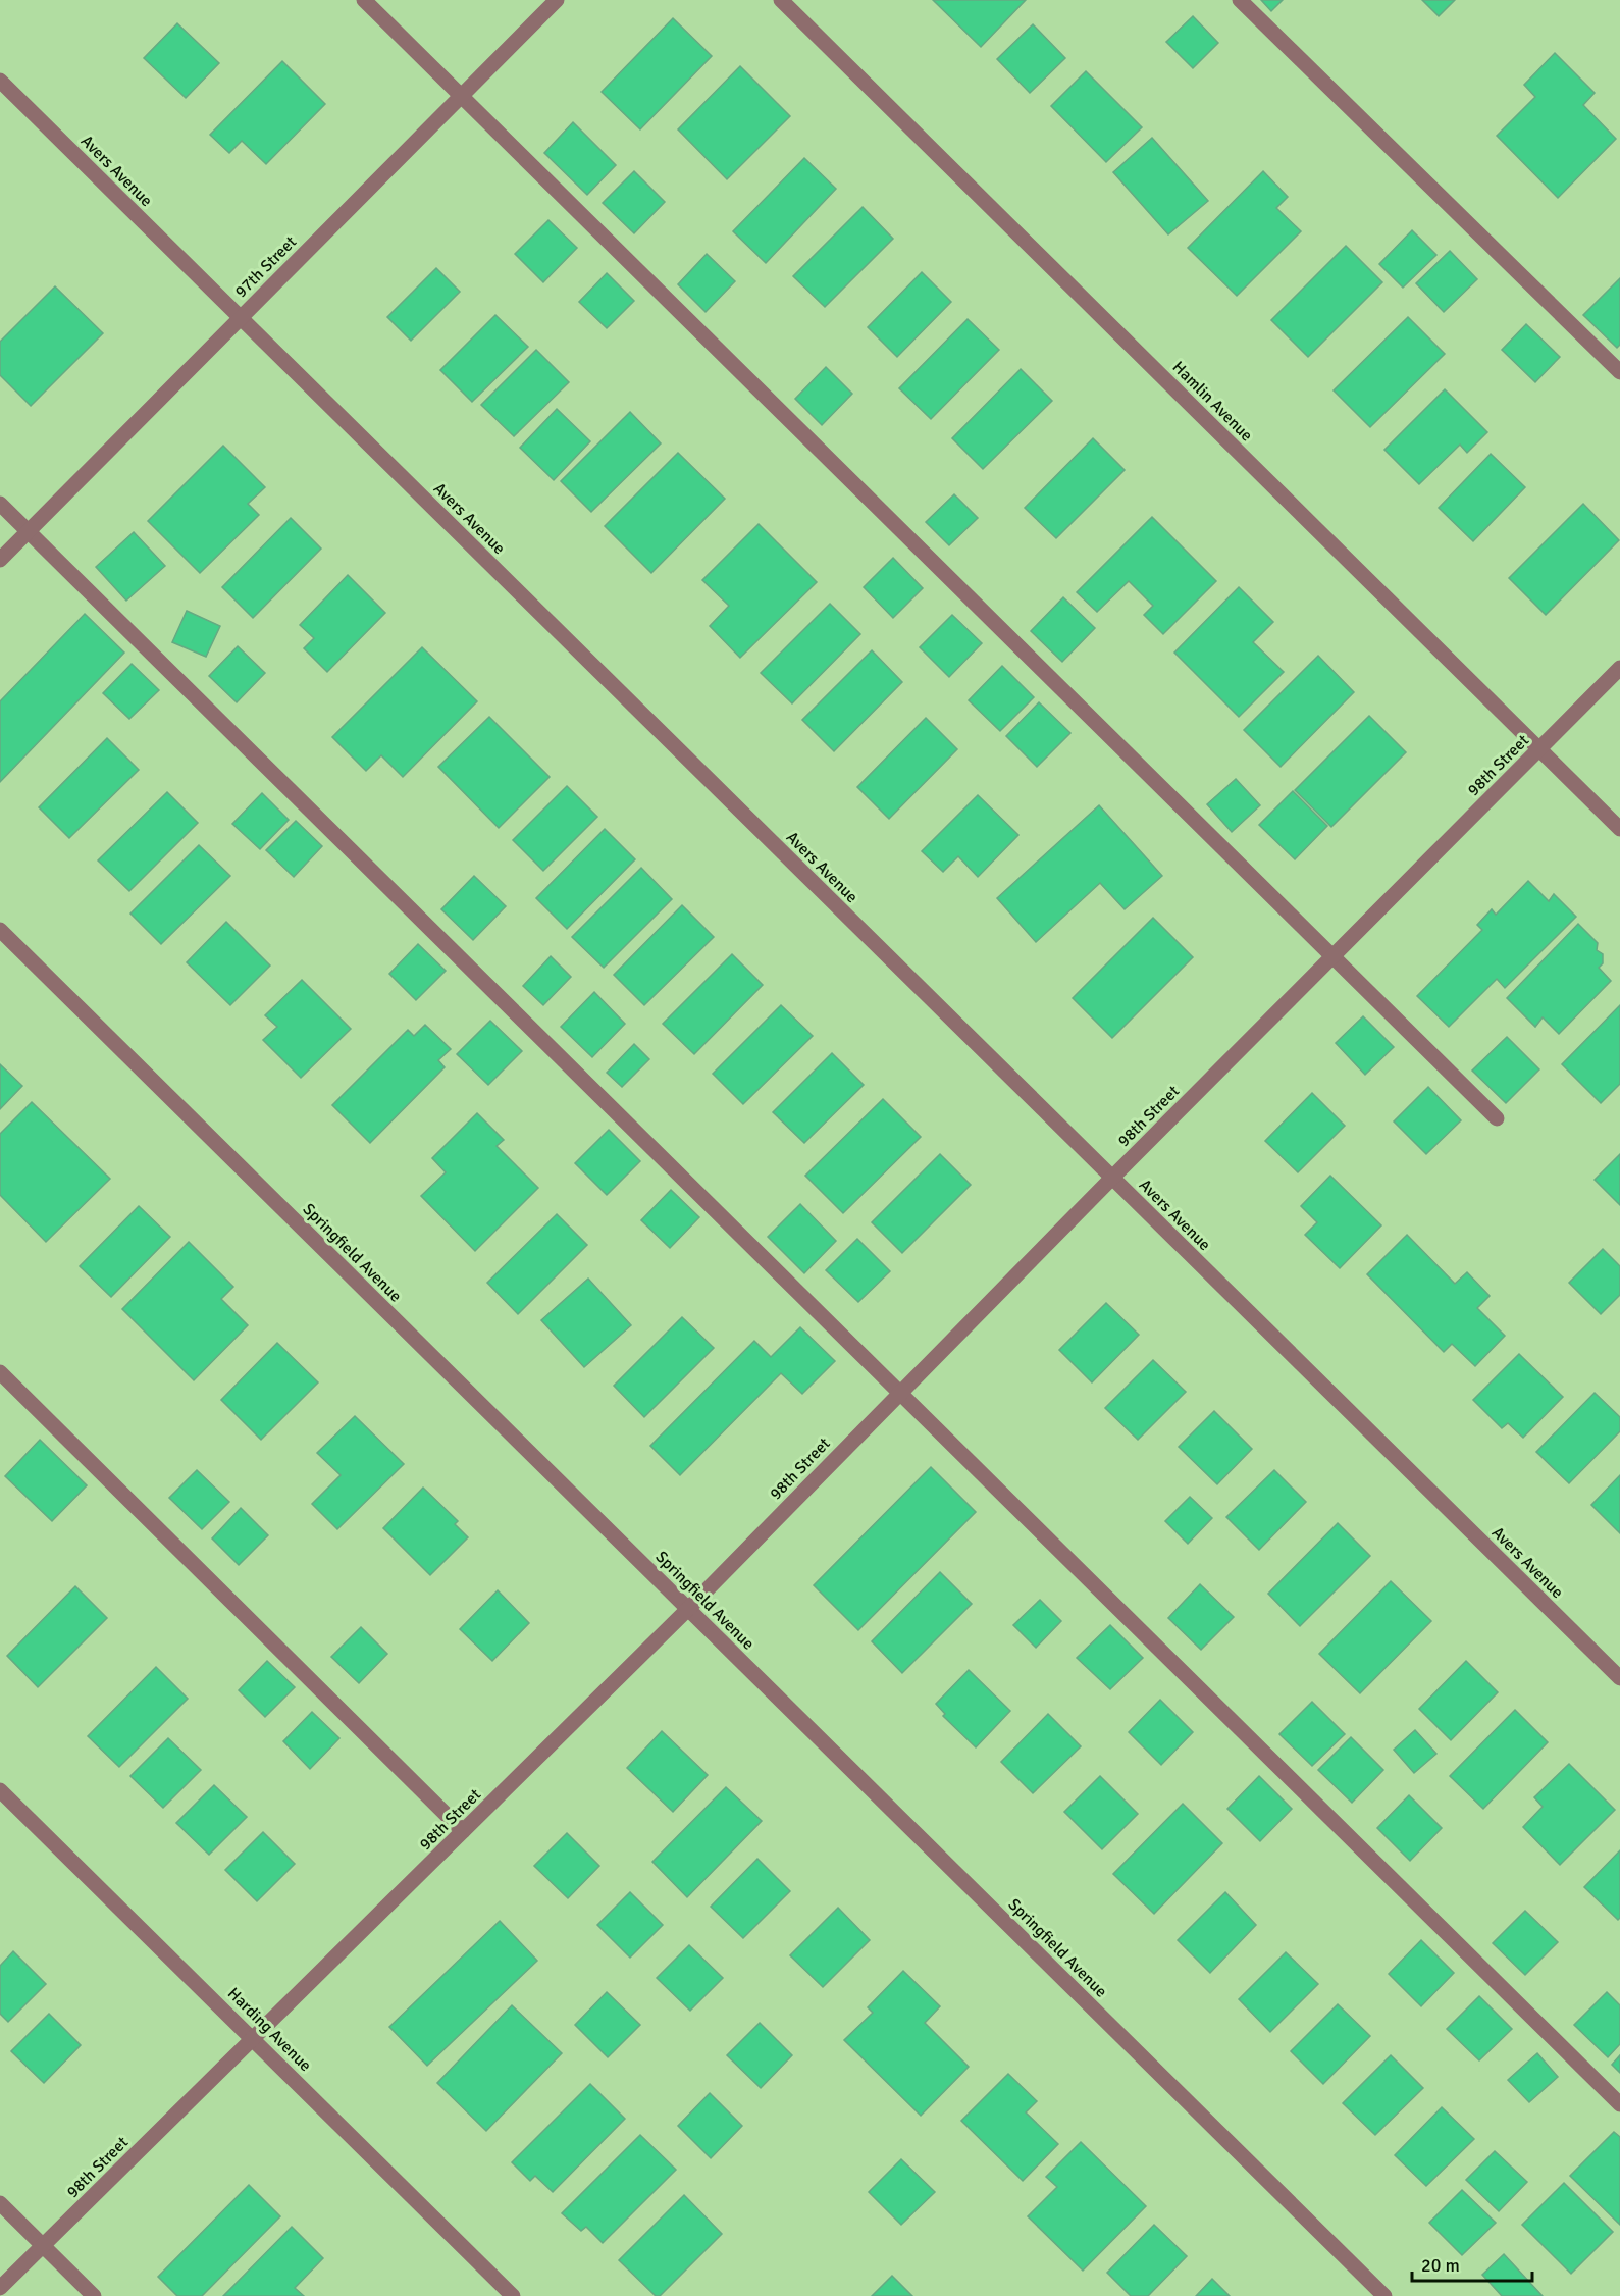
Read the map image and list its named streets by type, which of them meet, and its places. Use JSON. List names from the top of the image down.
{
  "streets": {
    "street": [
      "Avers Avenue",
      "97th Street",
      "Hamlin Avenue",
      "98th Street",
      "Springfield Avenue",
      "Harding Avenue"
    ]
  },
  "crossings": [
    ["Avers Avenue", "97th Street"],
    ["Avers Avenue", "98th Street"],
    ["Hamlin Avenue", "98th Street"],
    ["98th Street", "Springfield Avenue"],
    ["98th Street", "Harding Avenue"]
  ],
  "scale_bar": "20 m"
}
